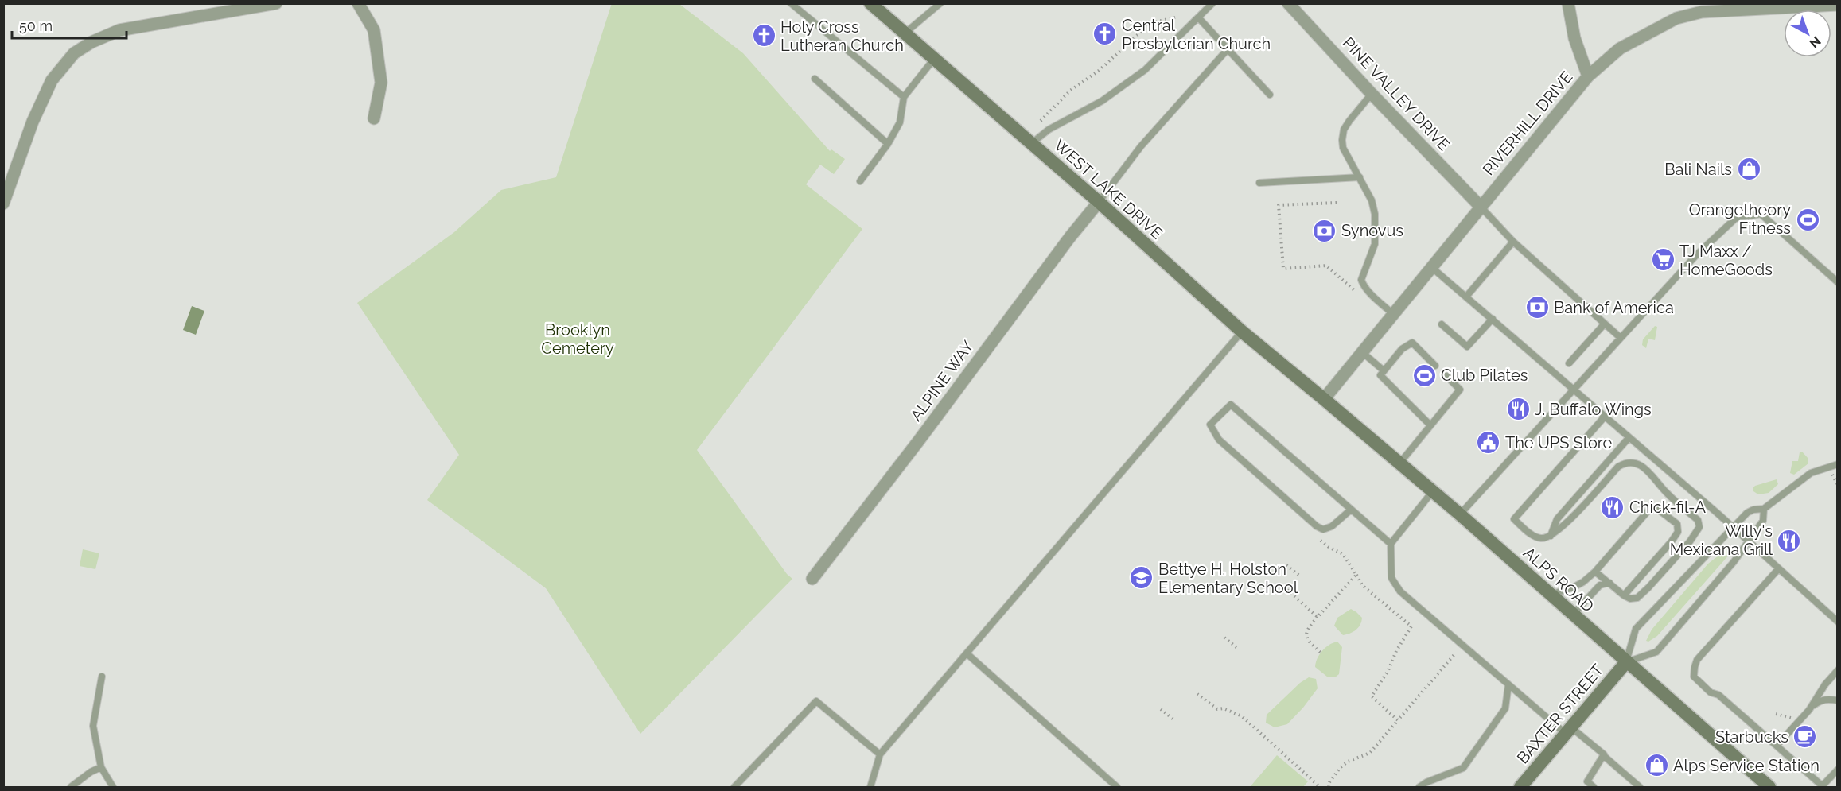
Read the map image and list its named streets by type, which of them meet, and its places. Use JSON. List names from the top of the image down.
{
  "streets": {
    "main road": ["WEST LAKE DRIVE", "ALPS ROAD", "BAXTER STREET"],
    "street": ["PINE VALLEY DRIVE", "RIVERHILL DRIVE", "ALPINE WAY"]
  },
  "crossings": [
    ["PINE VALLEY DRIVE", "RIVERHILL DRIVE"],
    ["RIVERHILL DRIVE", "WEST LAKE DRIVE"],
    ["RIVERHILL DRIVE", "ALPS ROAD"],
    ["WEST LAKE DRIVE", "ALPINE WAY"],
    ["WEST LAKE DRIVE", "ALPS ROAD"],
    ["ALPS ROAD", "BAXTER STREET"]
  ],
  "parks": ["Brooklyn Cemetery"],
  "places": {
    "church": ["Central Presbyterian Church", "Holy Cross Lutheran Church"],
    "shop": ["Bali Nails", "Alps Service Station"],
    "sports": ["Orangetheory Fitness", "Club Pilates"],
    "bank": ["Synovus", "Bank of America"],
    "supermarket": ["TJ Maxx / HomeGoods"],
    "restaurant": ["J. Buffalo Wings", "Chick-fil-A", "Willy's Mexicana Grill"],
    "public building": ["The UPS Store"],
    "school or university": ["Bettye H. Holston Elementary School"],
    "cafe": ["Starbucks"]
  },
  "scale_bar": "50 m",
  "north": "bottom right"
}
